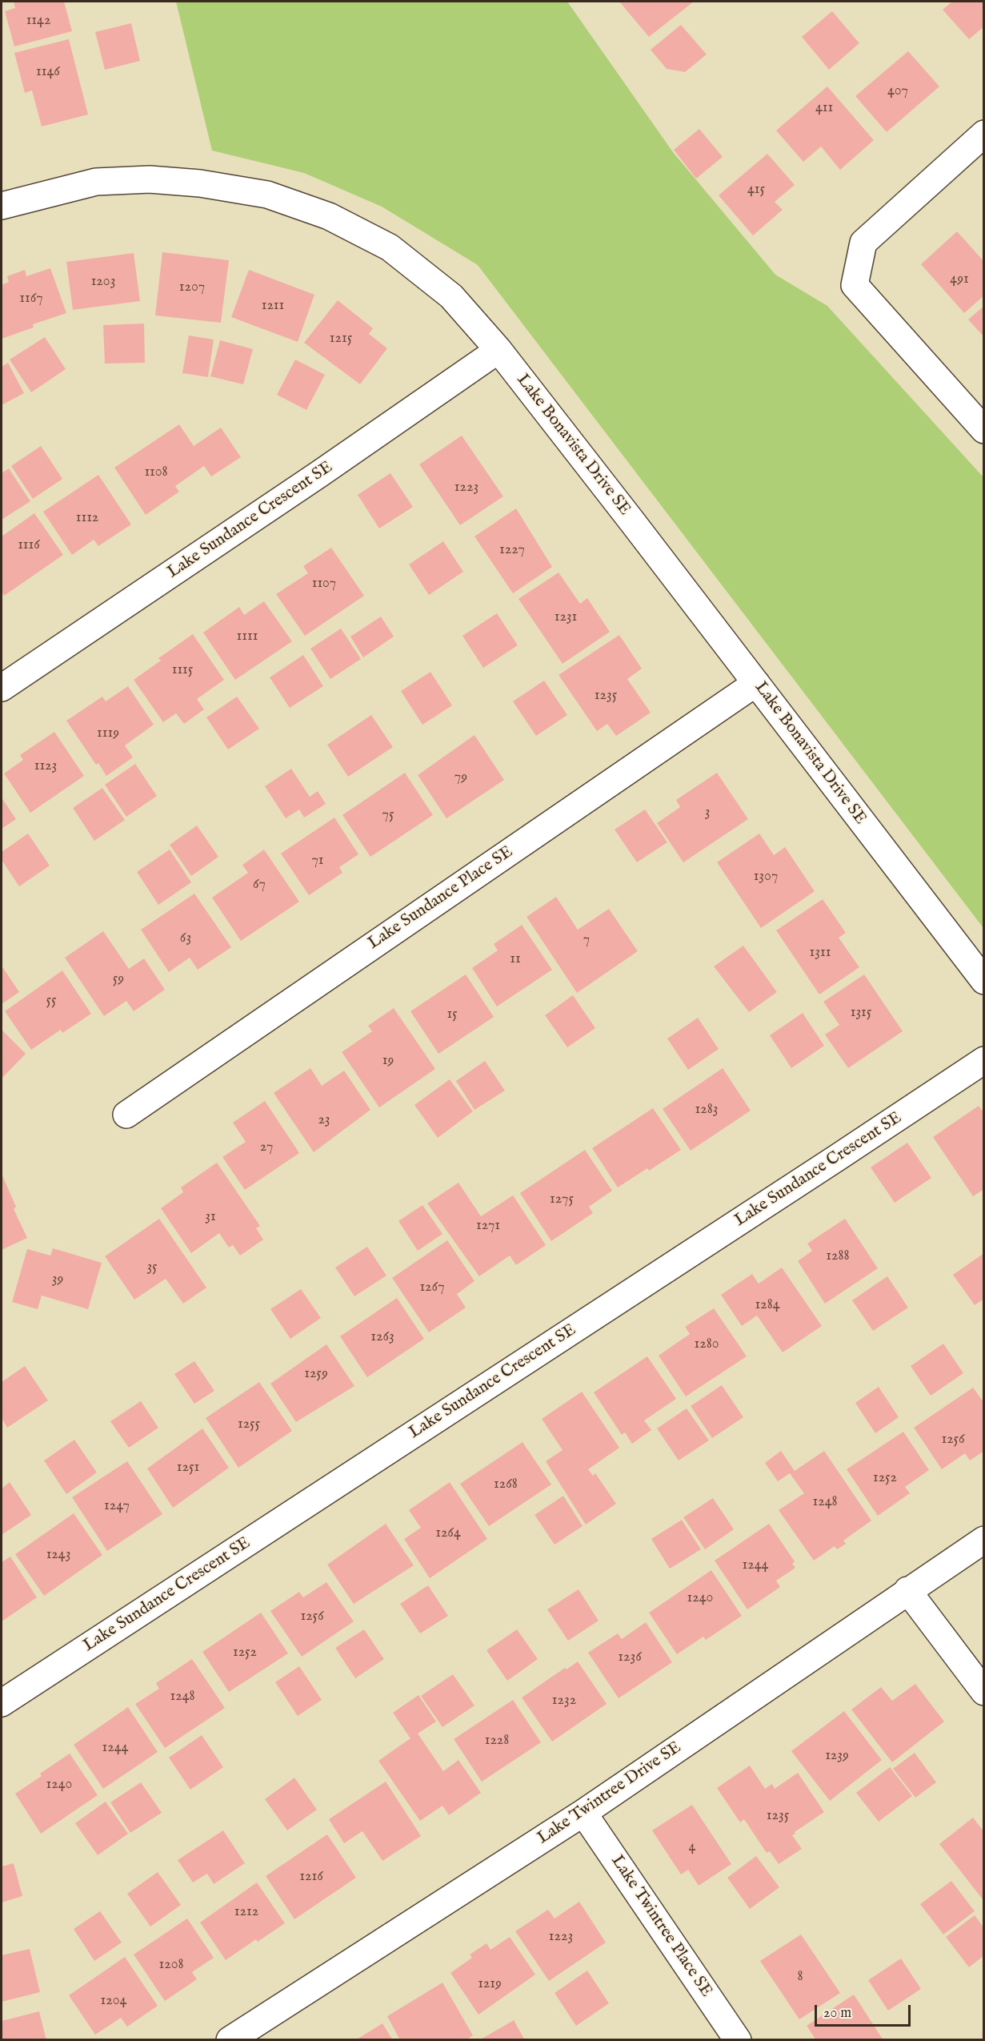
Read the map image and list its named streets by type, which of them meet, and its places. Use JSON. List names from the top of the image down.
{
  "streets": {
    "street": [
      "Lake Bonavista Drive SE",
      "Lake Sundance Crescent SE",
      "Lake Sundance Place SE",
      "Lake Twintree Drive SE",
      "Lake Twintree Place SE"
    ]
  },
  "crossings": [
    ["Lake Bonavista Drive SE", "Lake Sundance Crescent SE"],
    ["Lake Bonavista Drive SE", "Lake Sundance Place SE"],
    ["Lake Twintree Drive SE", "Lake Twintree Place SE"]
  ],
  "house_numbers": [
    "1142",
    "1146",
    "407",
    "411",
    "415",
    "491",
    "1203",
    "1207",
    "1167",
    "1211",
    "1215",
    "1108",
    "1223",
    "1112",
    "1116",
    "1227",
    "1107",
    "1231",
    "1111",
    "1115",
    "1235",
    "1119",
    "1123",
    "79",
    "3",
    "75",
    "71",
    "1307",
    "67",
    "63",
    "7",
    "1311",
    "11",
    "59",
    "55",
    "1315",
    "15",
    "19",
    "1283",
    "23",
    "27",
    "1275",
    "31",
    "1271",
    "1288",
    "35",
    "39",
    "1267",
    "1284",
    "1263",
    "1280",
    "1259",
    "1255",
    "1256",
    "1251",
    "1252",
    "1268",
    "1248",
    "1247",
    "1264",
    "1243",
    "1244",
    "1240",
    "1256",
    "1252",
    "1236",
    "1248",
    "1232",
    "1228",
    "1244",
    "1239",
    "1240",
    "1235",
    "4",
    "1216",
    "1212",
    "1223",
    "1208",
    "8",
    "1219",
    "1204"
  ],
  "scale_bar": "20 m"
}
